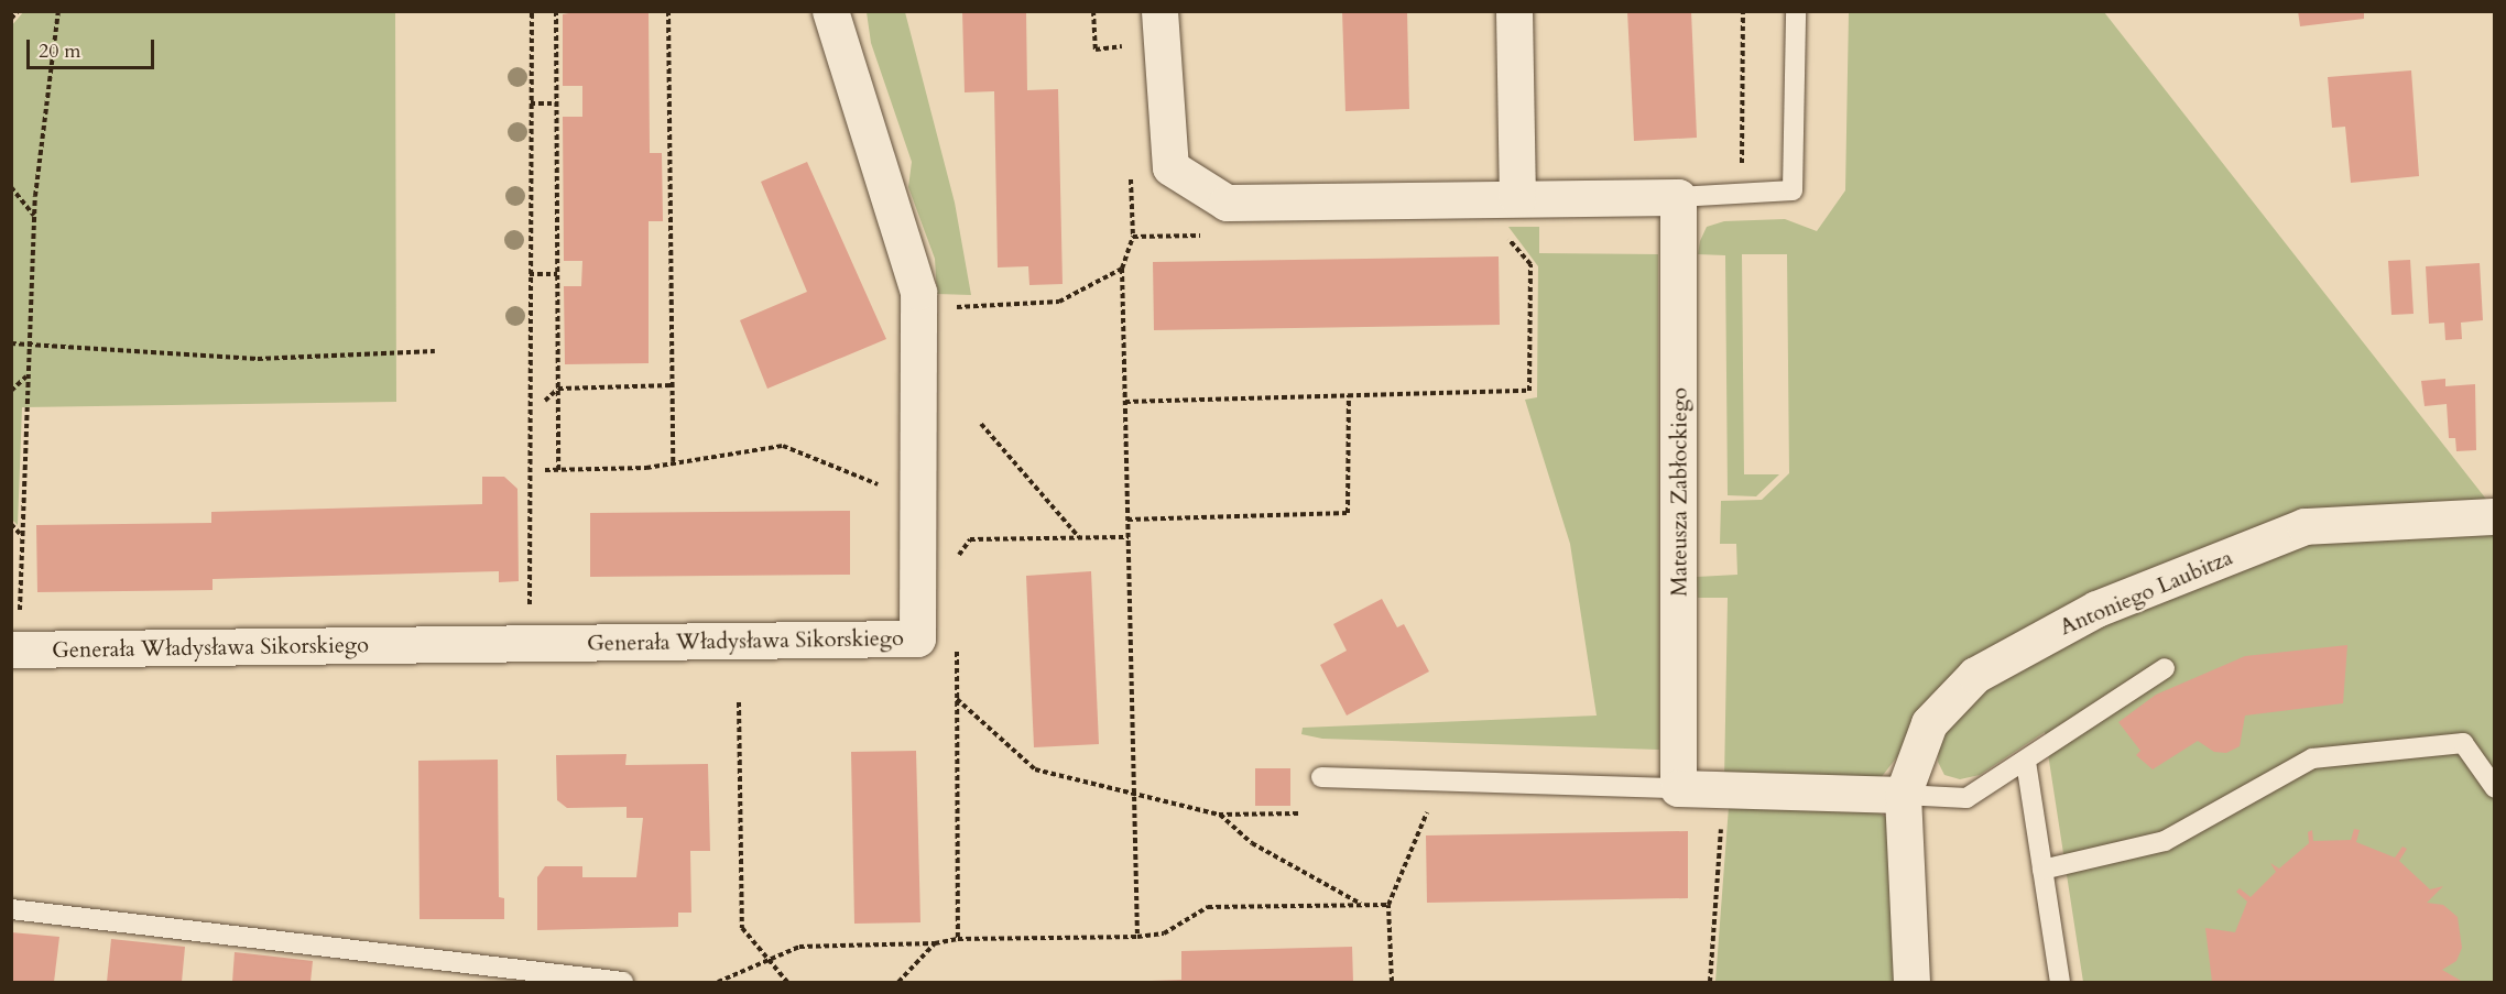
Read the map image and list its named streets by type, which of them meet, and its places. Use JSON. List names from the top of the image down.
{
  "streets": {
    "street": ["Mateusza Zabłockiego", "Antoniego Laubitza", "Generała Władysława Sikorskiego"]
  },
  "scale_bar": "20 m"
}
